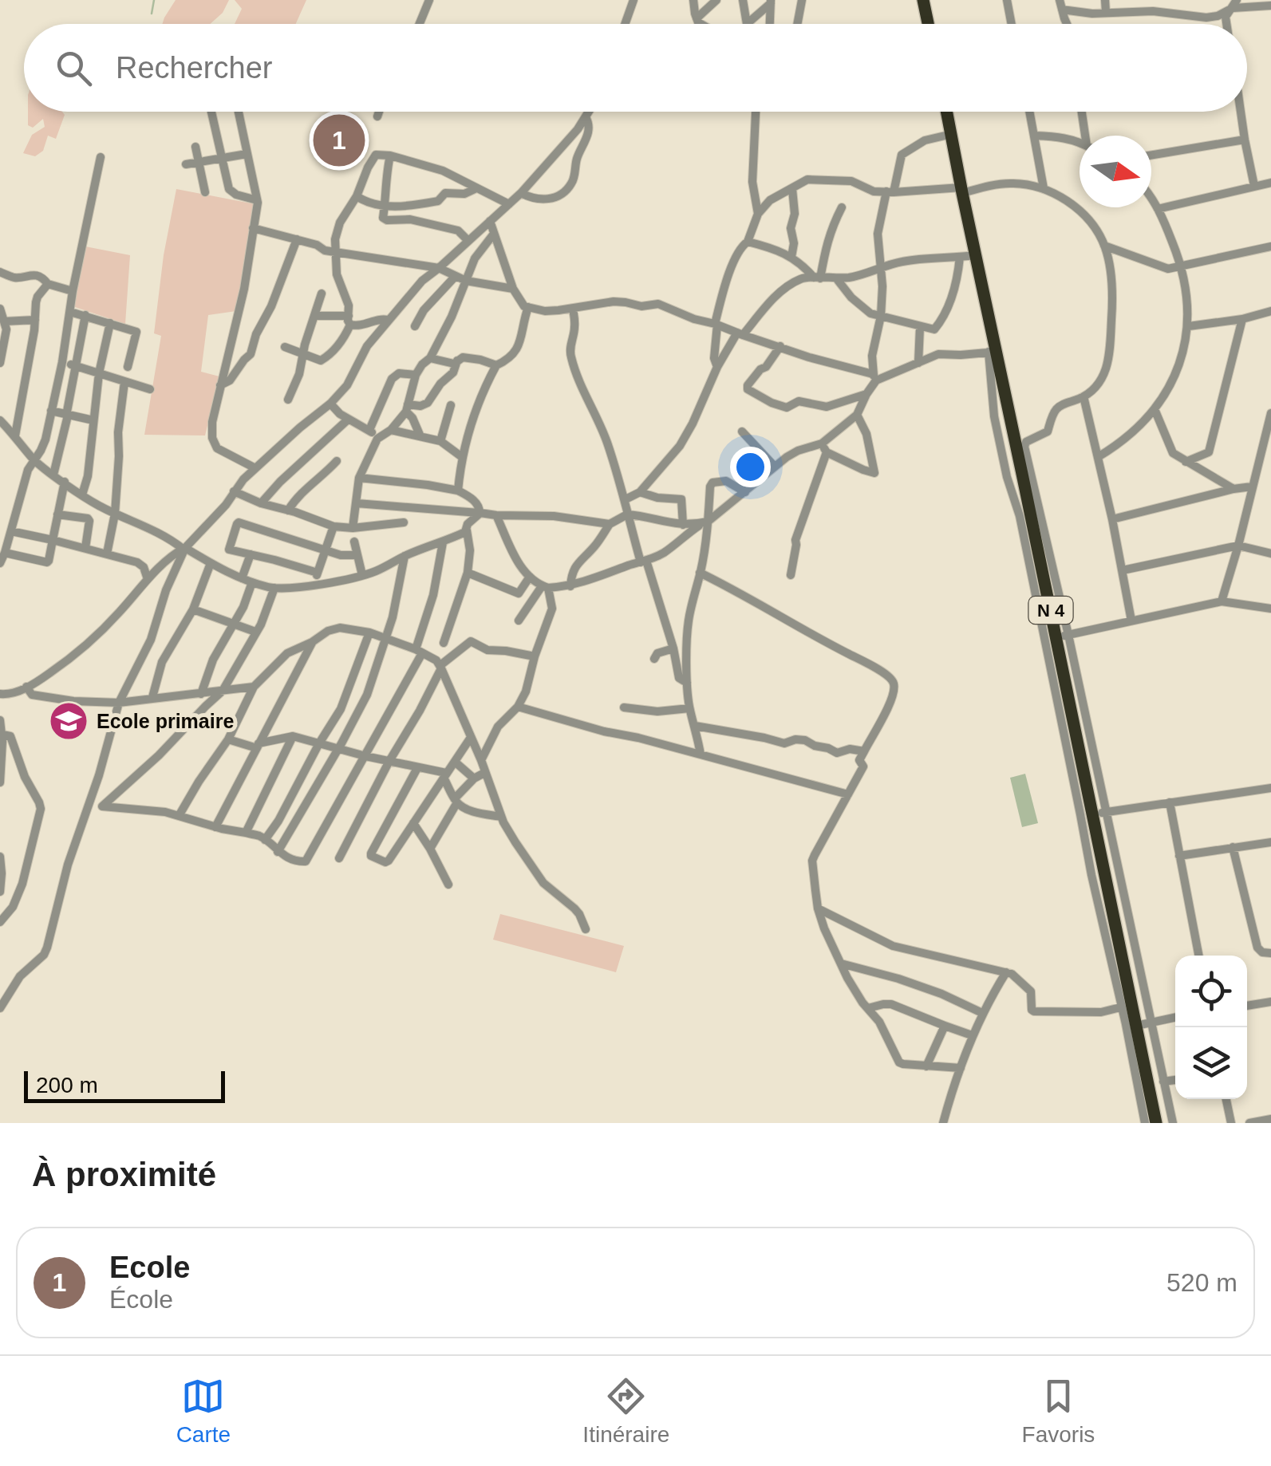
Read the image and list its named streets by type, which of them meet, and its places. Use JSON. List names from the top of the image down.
{
  "streets": {
    "highway": ["N 4"]
  },
  "places": {
    "school or university": ["Ecole primaire"]
  },
  "scale_bar": "200 m",
  "north": "right",
  "page": {
    "search": "Rechercher",
    "pins": "1",
    "scale": "200 m",
    "heading": "À proximité",
    "list": [
      {
        "mark": "1",
        "name": "Ecole",
        "note": "École",
        "value": "520 m"
      }
    ],
    "nav": ["Carte", "Itinéraire", "Favoris"]
  }
}
